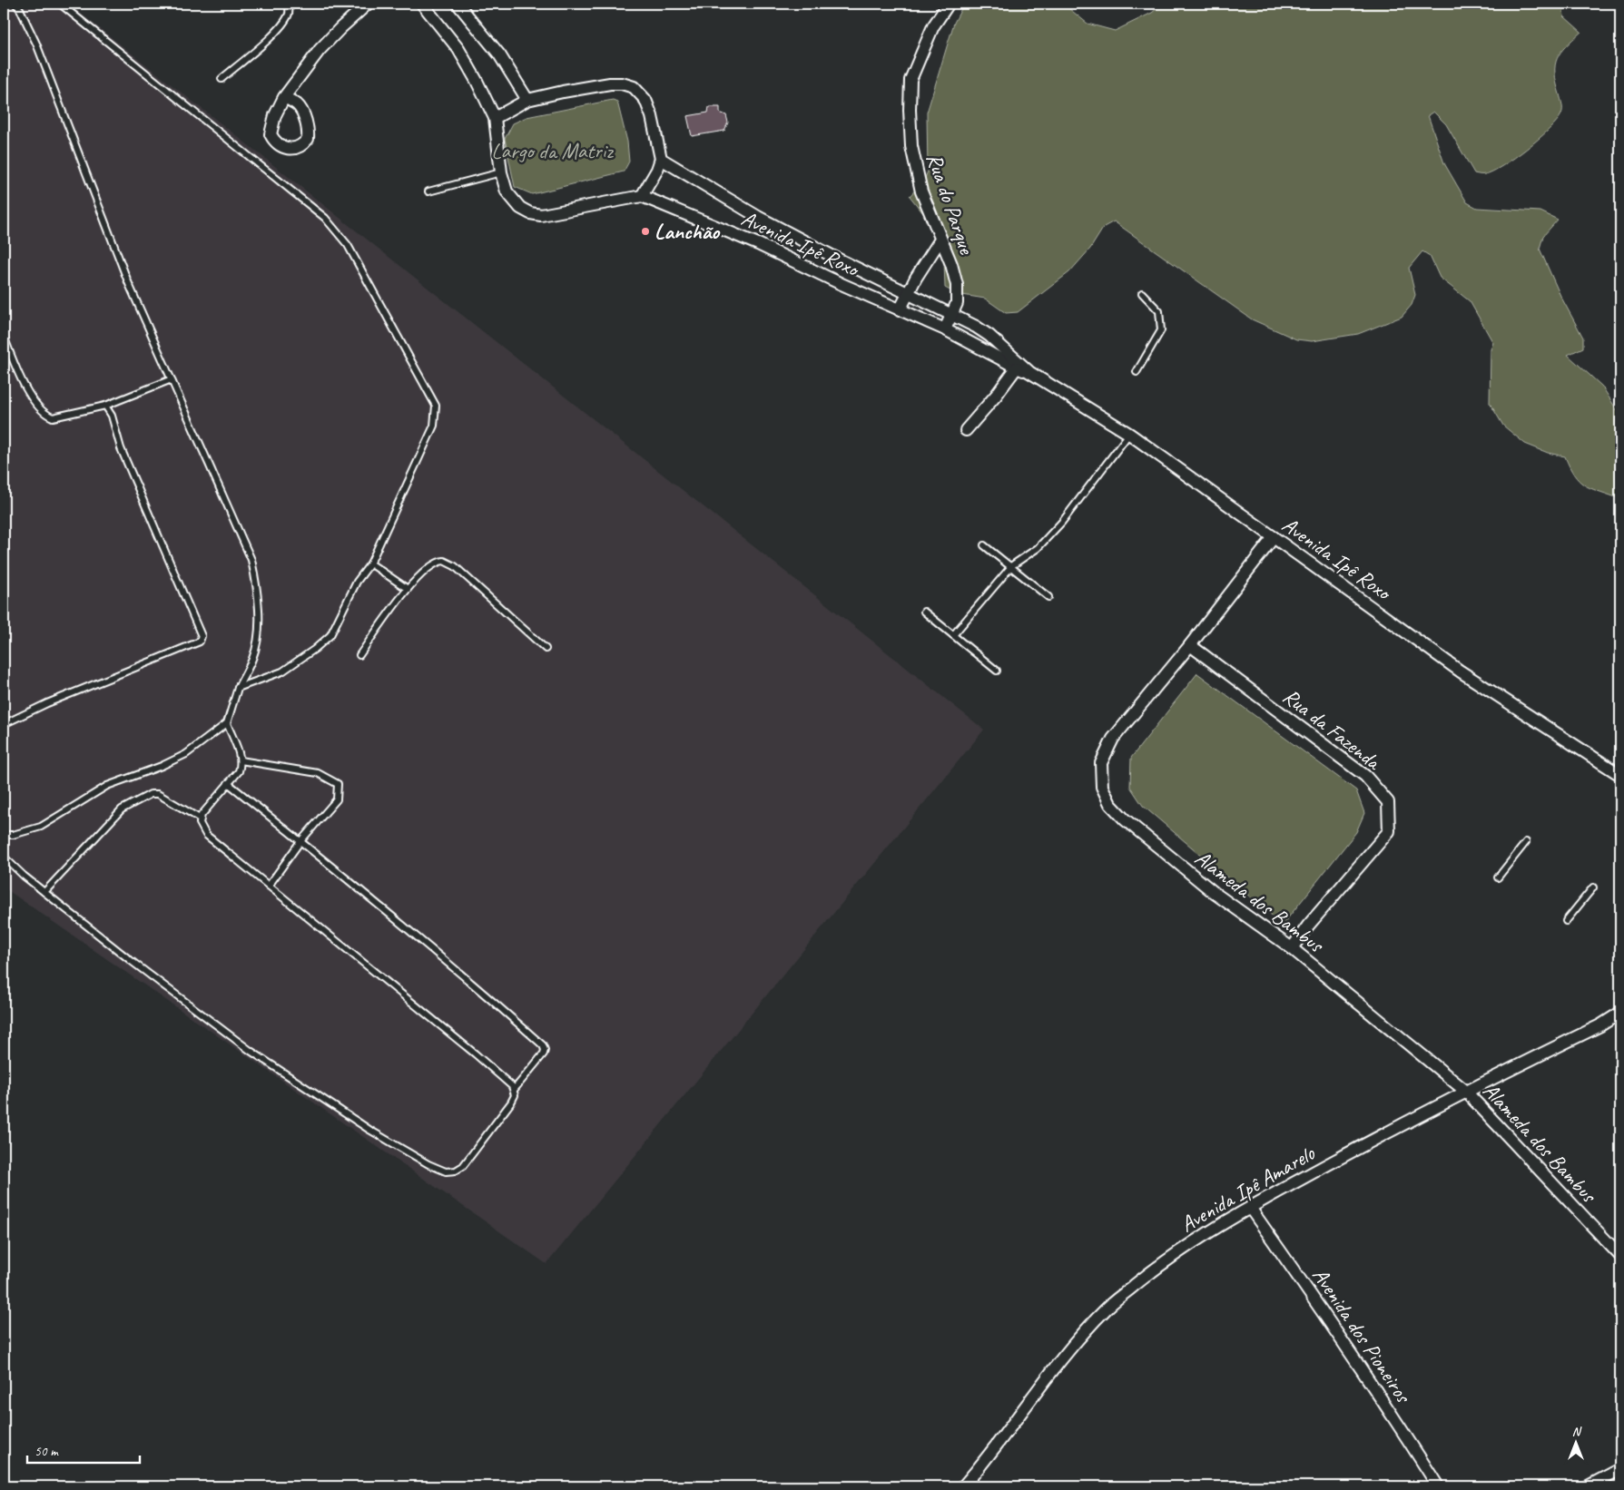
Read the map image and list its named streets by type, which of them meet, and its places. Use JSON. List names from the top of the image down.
{
  "streets": {
    "street": [
      "Rua do Parque",
      "Avenida Ipê Roxo",
      "Rua da Fazenda",
      "Alameda dos Bambus",
      "Avenida Ipê Amarelo",
      "Avenida dos Pioneiros"
    ]
  },
  "crossings": [
    ["Rua do Parque", "Avenida Ipê Roxo"],
    ["Avenida Ipê Roxo", "Alameda dos Bambus"],
    ["Rua da Fazenda", "Alameda dos Bambus"],
    ["Alameda dos Bambus", "Avenida Ipê Amarelo"],
    ["Avenida Ipê Amarelo", "Avenida dos Pioneiros"]
  ],
  "parks": ["Largo da Matriz"],
  "places": ["Lanchão"],
  "scale_bar": "50 m",
  "north": "top"
}
